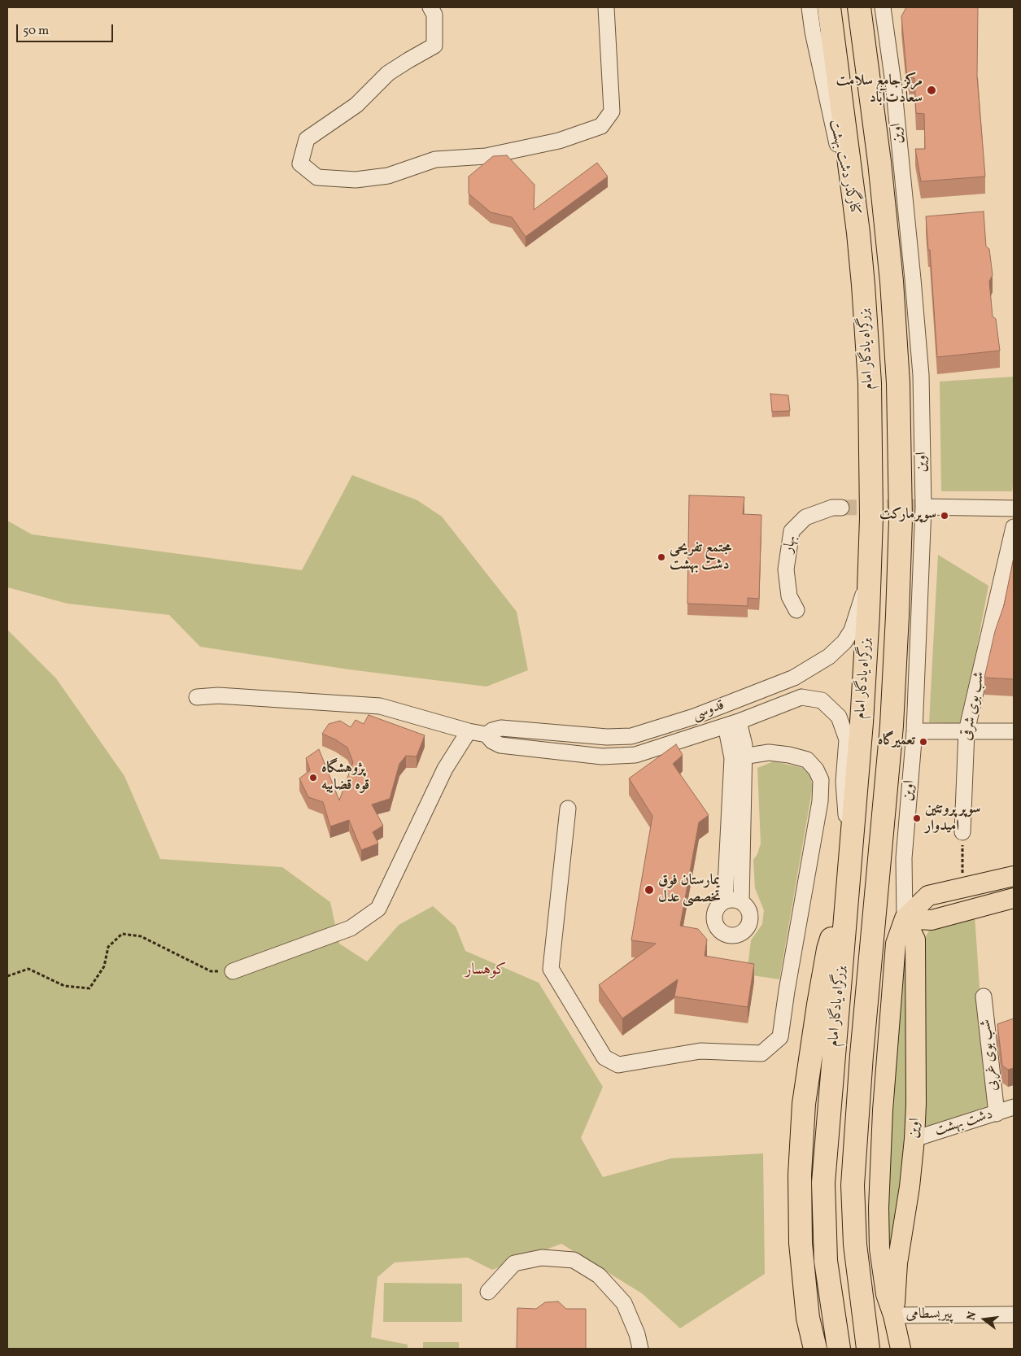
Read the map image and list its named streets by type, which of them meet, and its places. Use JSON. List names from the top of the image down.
{
  "streets": {
    "highway": ["بزرگراه یادگار امام"],
    "main road": ["اوین"],
    "street": [
      "کنارگذر دشت بهشت",
      "بهار",
      "شب بوی شرقی",
      "قدوسی",
      "شب بوی غربی",
      "دشت بهشت",
      "پیربسطامی"
    ]
  },
  "crossings": [
    ["اوین", "دشت بهشت"],
    ["اوین", "پیربسطامی"],
    ["کنارگذر دشت بهشت", "بزرگراه یادگار امام"],
    ["بزرگراه یادگار امام", "قدوسی"],
    ["شب بوی غربی", "دشت بهشت"]
  ],
  "districts": ["کوهسار"],
  "places": [
    "مرکز جامع سلامت سعادت‌آباد",
    "سوپرمارکت",
    "مجتمع تفریحی دشت بهشت",
    "تعمیرگاه",
    "پژوهشگاه قوه قضاییه",
    "سوپر پروتئین امیدوار",
    "یمارستان فوق تخصصی عدل"
  ],
  "scale_bar": "50 m",
  "north": "left"
}
